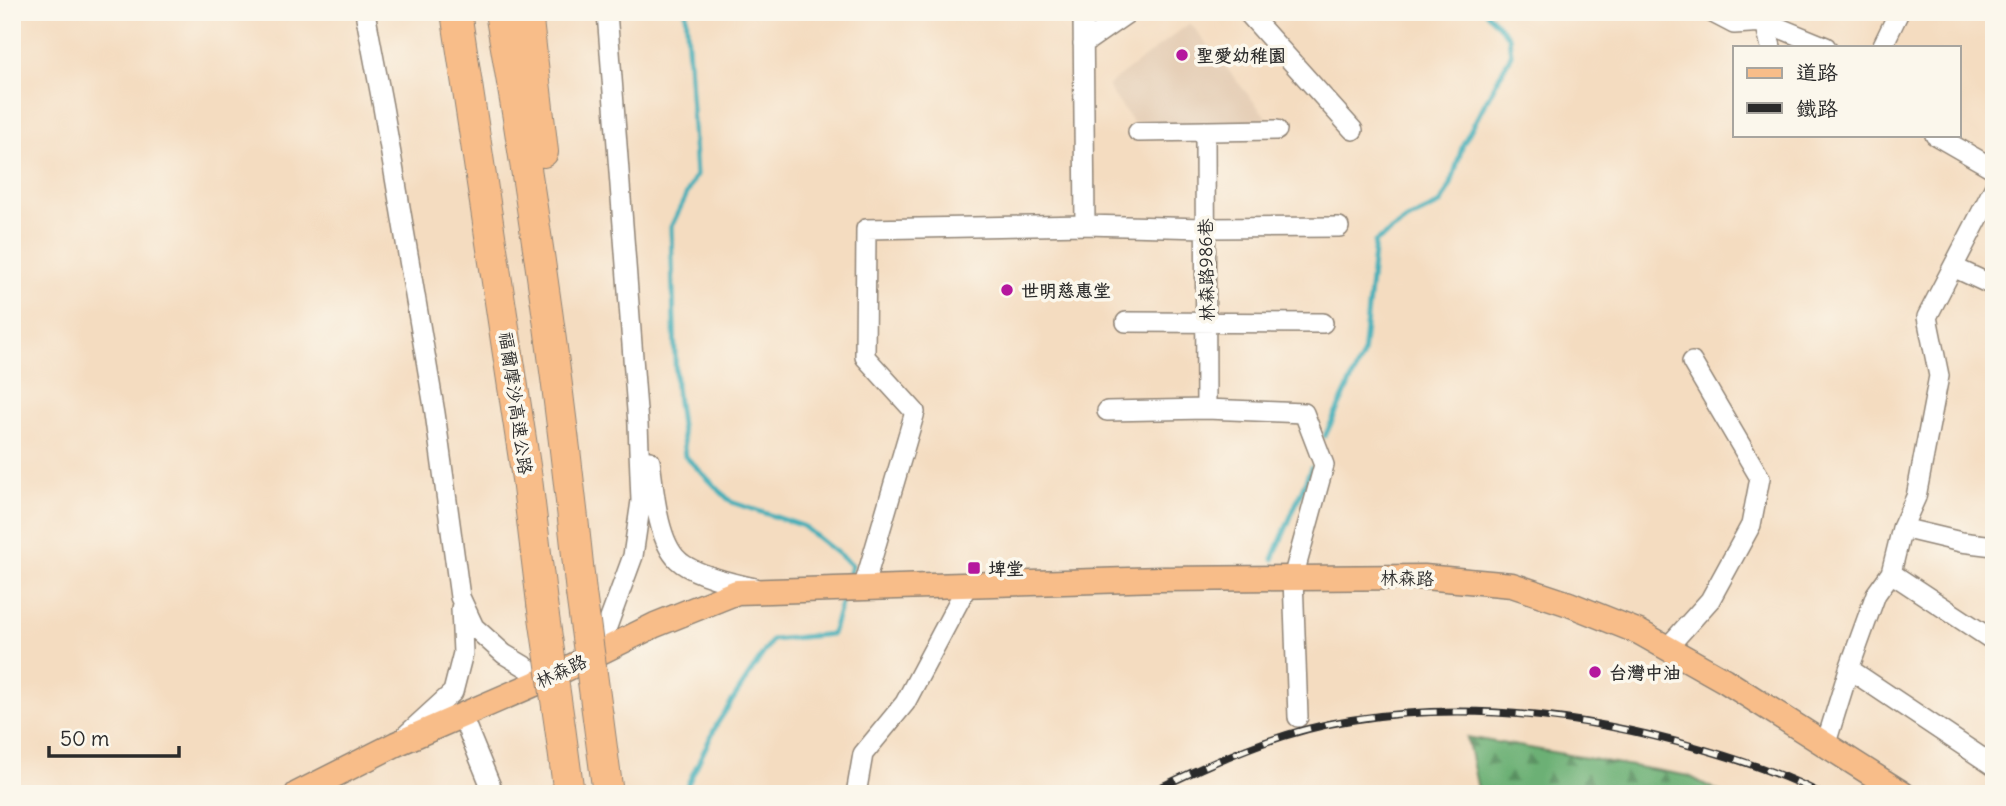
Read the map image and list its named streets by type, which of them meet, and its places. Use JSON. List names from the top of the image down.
{
  "streets": {
    "highway": ["福爾摩沙高速公路"],
    "main road": ["林森路"],
    "street": ["林森路986巷"]
  },
  "places": {
    "other": ["聖愛幼稚園", "世明慈惠堂", "台灣中油"],
    "transit": ["埤堂"]
  },
  "legend": ["道路", "鐵路"],
  "scale_bar": "50 m"
}
